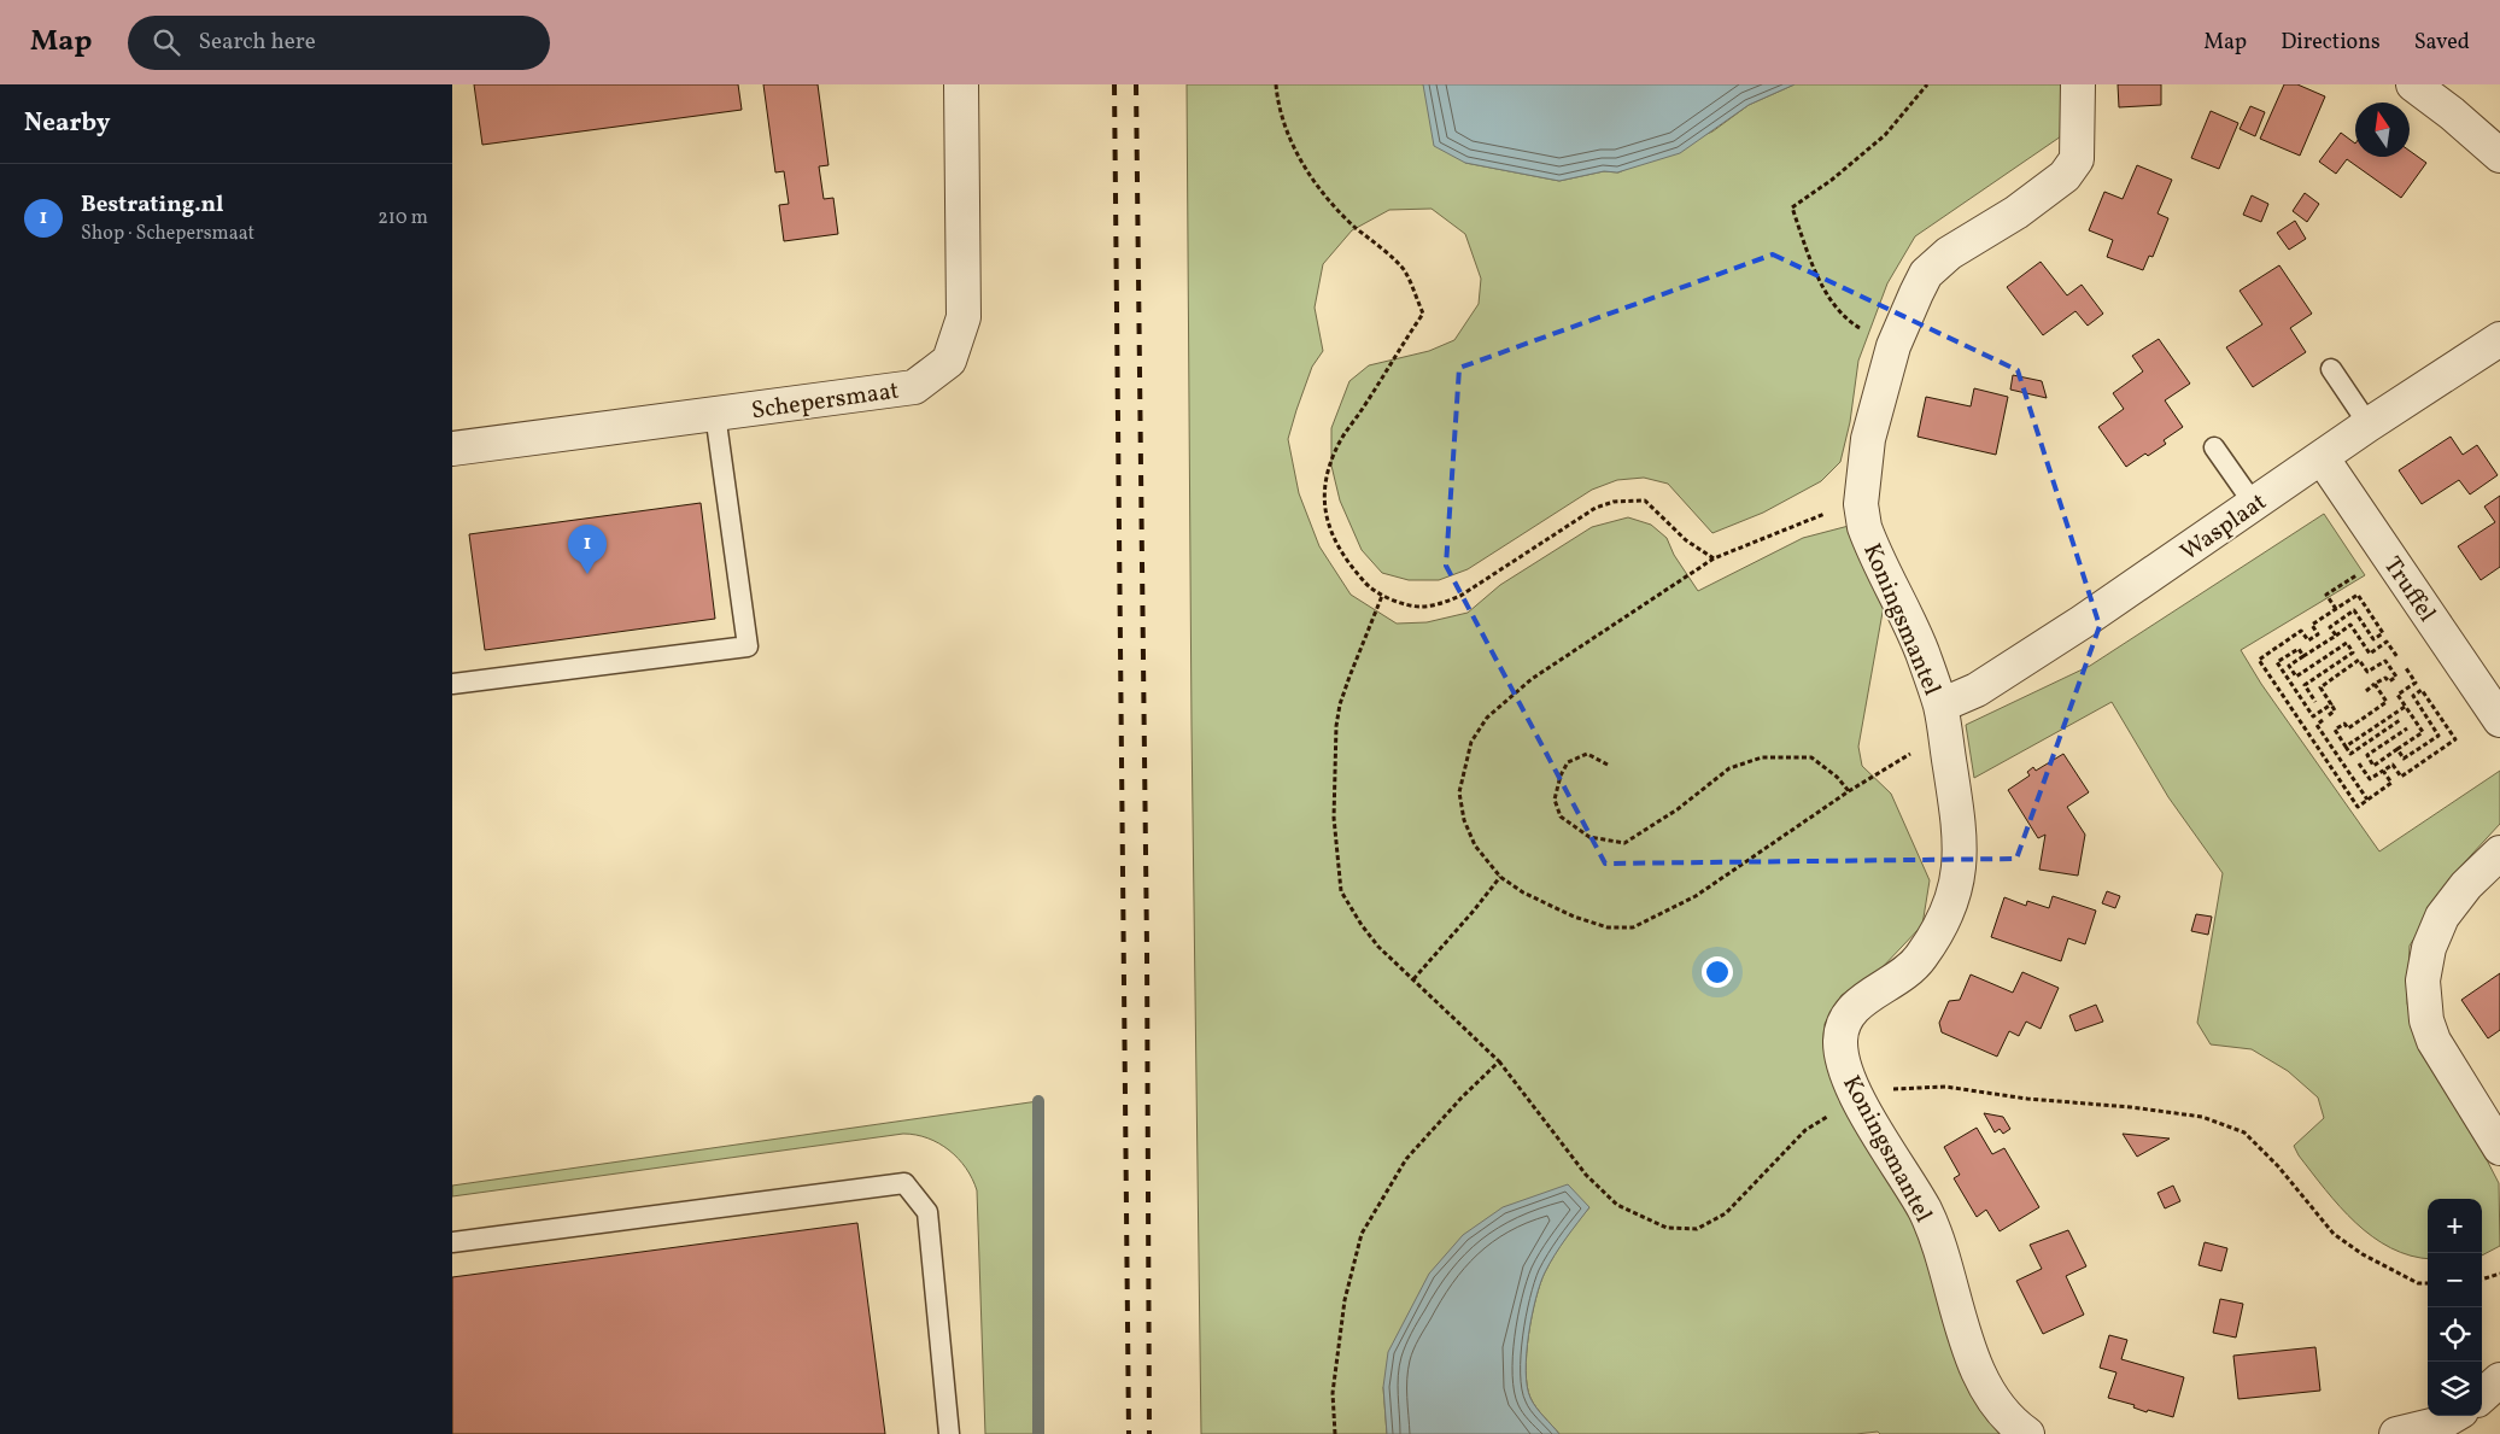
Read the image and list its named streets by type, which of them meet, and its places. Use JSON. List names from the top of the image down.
{
  "streets": {
    "street": [
      "Schepersmaat",
      "Wasplaat",
      "Truffel",
      "Koningsmantel"
    ]
  },
  "crossings": [
    ["Wasplaat", "Truffel"],
    ["Wasplaat", "Koningsmantel"]
  ],
  "north": "top",
  "page": {
    "header": "Map",
    "search": "Search here",
    "nav": ["Map", "Directions", "Saved"],
    "heading": "Nearby",
    "list": [
      {
        "mark": "1",
        "name": "Bestrating.nl",
        "note": "Shop · Schepersmaat",
        "value": "210 m"
      }
    ],
    "pins": "1",
    "map_buttons": ["+", "−"]
  }
}
